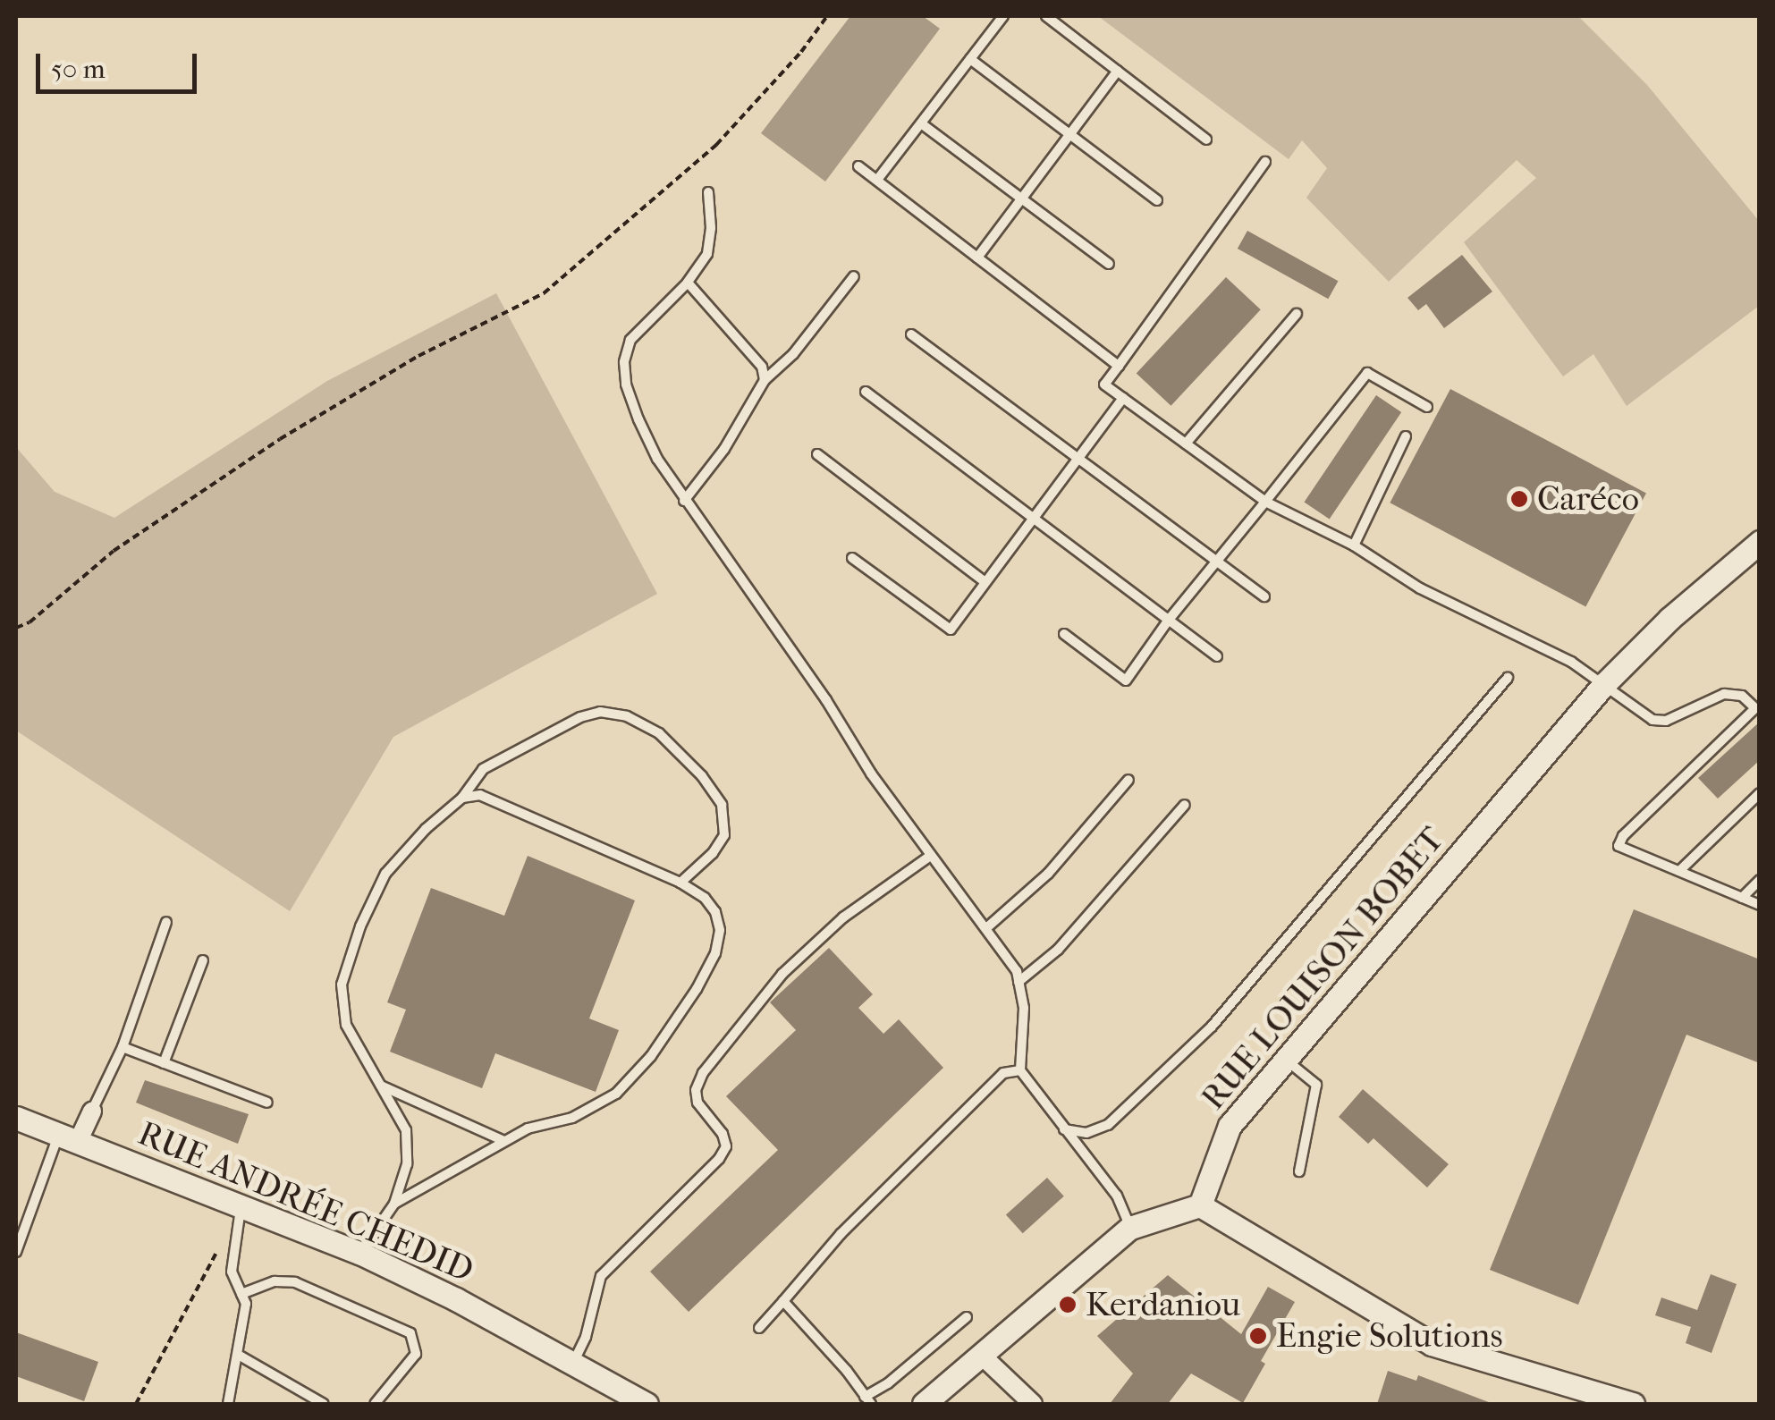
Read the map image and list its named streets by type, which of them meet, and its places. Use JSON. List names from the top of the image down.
{
  "streets": {
    "street": ["RUE LOUISON BOBET", "RUE ANDRÉE CHEDID"]
  },
  "places": ["Caréco", "Kerdaniou", "Engie Solutions"],
  "scale_bar": "50 m"
}
